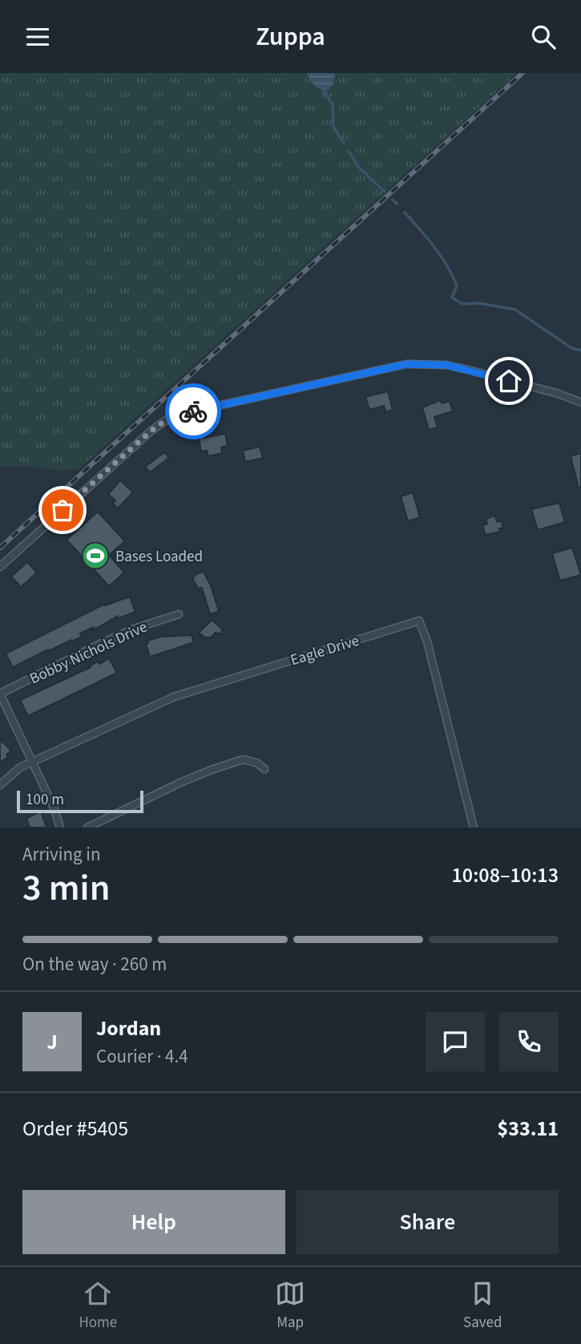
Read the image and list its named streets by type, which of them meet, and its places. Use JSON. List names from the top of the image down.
{
  "streets": {
    "street": ["Eagle Drive", "Bobby Nichols Drive"]
  },
  "places": {
    "sports": ["Bases Loaded"]
  },
  "scale_bar": "100 m",
  "page": {
    "header": "Zuppa",
    "scale": "100 m",
    "heading": ["3 min", "Arriving in", "10:08–10:13"],
    "panel": [
      "Jordan",
      "Courier · 4.4",
      "Order #5405",
      "$33.11"
    ],
    "bar": "On the way · 260 m",
    "round": "J",
    "buttons": ["Help", "Share"],
    "tabs": ["Home", "Map", "Saved"]
  }
}
